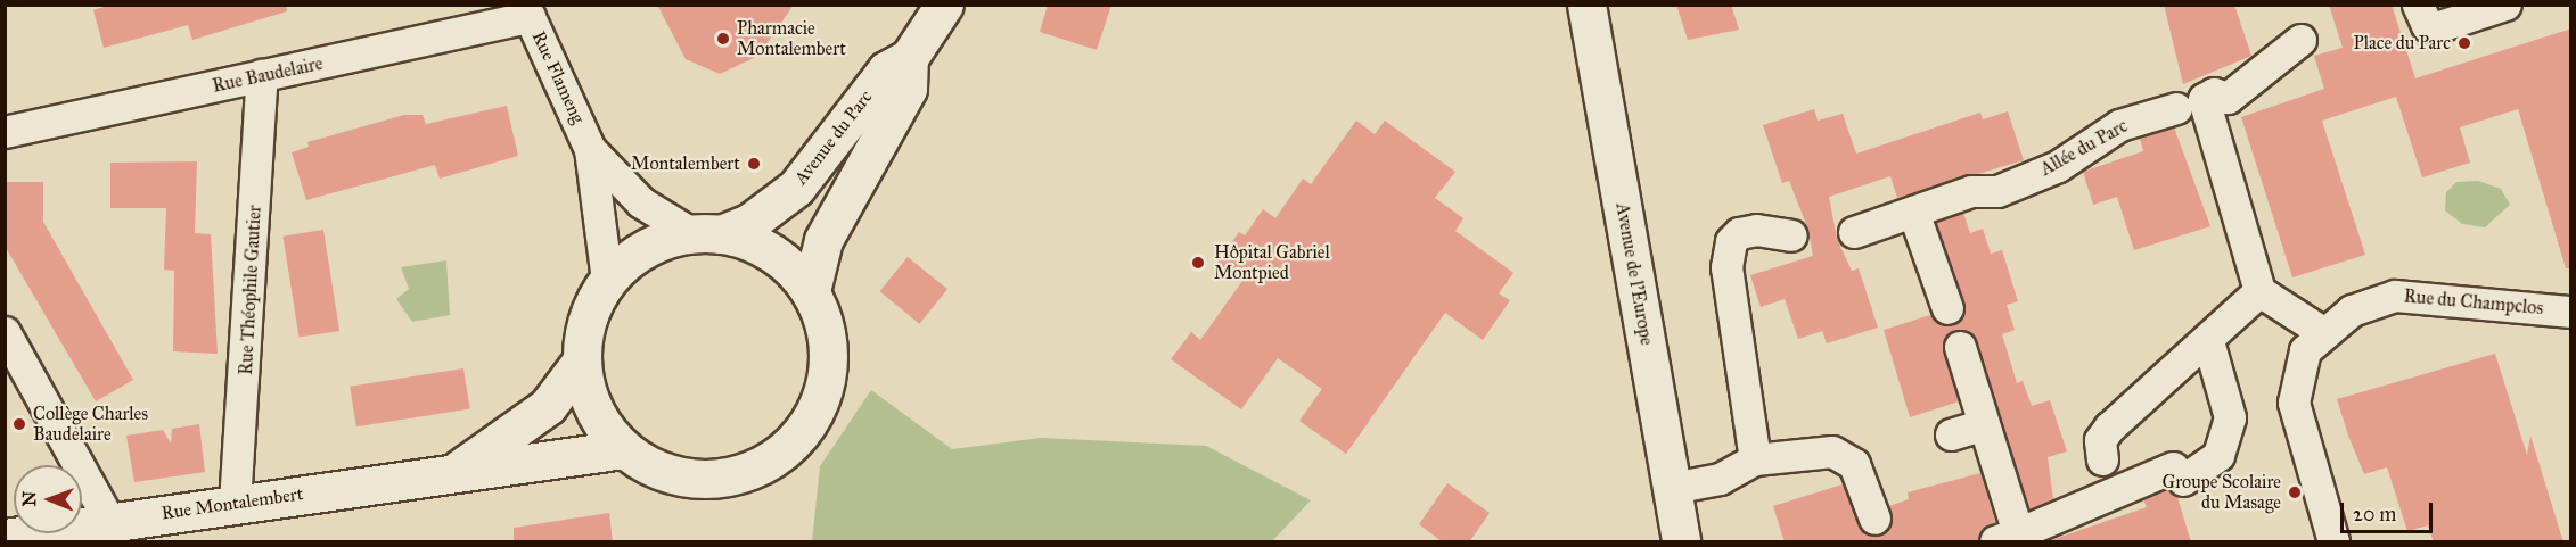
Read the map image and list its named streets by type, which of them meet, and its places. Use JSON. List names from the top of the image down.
{
  "streets": {
    "main road": ["Avenue du Parc", "Avenue de l'Europe", "Rue Montalembert"],
    "street": [
      "Rue Baudelaire",
      "Rue Flameng",
      "Allée du Parc",
      "Rue Théophile Gautier",
      "Rue du Champclos"
    ]
  },
  "crossings": [
    ["Rue Baudelaire", "Rue Flameng"],
    ["Rue Baudelaire", "Rue Théophile Gautier"],
    ["Rue Flameng", "Avenue du Parc"],
    ["Rue Théophile Gautier", "Rue Montalembert"]
  ],
  "places": [
    "Pharmacie Montalembert",
    "Place du Parc",
    "Montalembert",
    "Hôpital Gabriel Montpied",
    "Collège Charles Baudelaire",
    "Groupe Scolaire du Masage"
  ],
  "scale_bar": "20 m",
  "north": "left"
}
